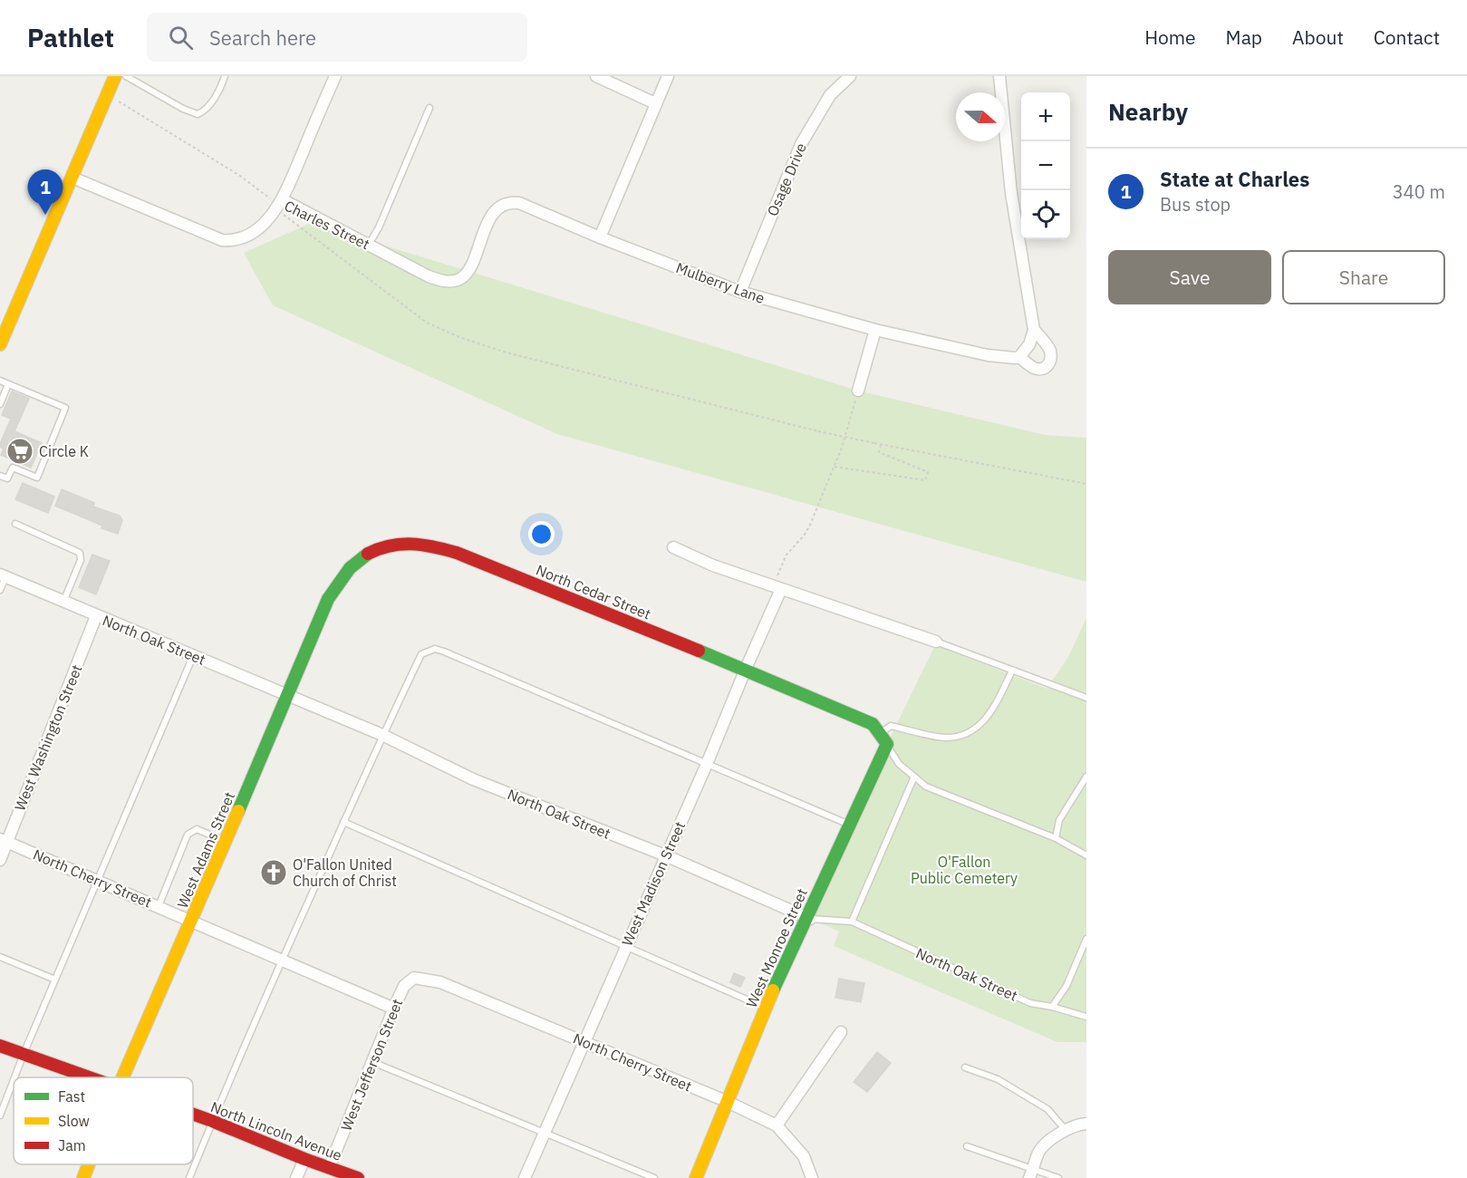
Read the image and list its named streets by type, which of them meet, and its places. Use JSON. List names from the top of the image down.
{
  "streets": {
    "street": [
      "Osage Drive",
      "Charles Street",
      "Mulberry Lane",
      "North Cedar Street",
      "North Oak Street",
      "West Washington Street",
      "West Adams Street",
      "North Cherry Street",
      "West Madison Street",
      "West Monroe Street",
      "West Jefferson Street",
      "North Lincoln Avenue"
    ]
  },
  "crossings": [
    ["Osage Drive", "Mulberry Lane"],
    ["Charles Street", "Mulberry Lane"],
    ["North Cedar Street", "West Adams Street"],
    ["North Cedar Street", "West Madison Street"],
    ["North Cedar Street", "West Monroe Street"],
    ["North Oak Street", "West Washington Street"],
    ["North Oak Street", "West Adams Street"],
    ["North Oak Street", "West Madison Street"],
    ["North Oak Street", "West Monroe Street"],
    ["West Washington Street", "North Cherry Street"],
    ["West Adams Street", "North Cherry Street"],
    ["North Cherry Street", "West Madison Street"],
    ["North Cherry Street", "West Monroe Street"],
    ["North Cherry Street", "West Jefferson Street"],
    ["West Jefferson Street", "North Lincoln Avenue"]
  ],
  "parks": ["O'Fallon Public Cemetery"],
  "places": {
    "supermarket": ["Circle K"],
    "church": ["O'Fallon United Church of Christ"]
  },
  "legend": ["Fast", "Slow", "Jam"],
  "north": "right",
  "page": {
    "header": "Pathlet",
    "search": "Search here",
    "nav": [
      "Home",
      "Map",
      "About",
      "Contact"
    ],
    "heading": "Nearby",
    "map_buttons": ["+", "−"],
    "list": [
      {
        "mark": "1",
        "name": "State at Charles",
        "note": "Bus stop",
        "value": "340 m"
      }
    ],
    "pins": "1",
    "buttons": ["Save", "Share"]
  }
}
